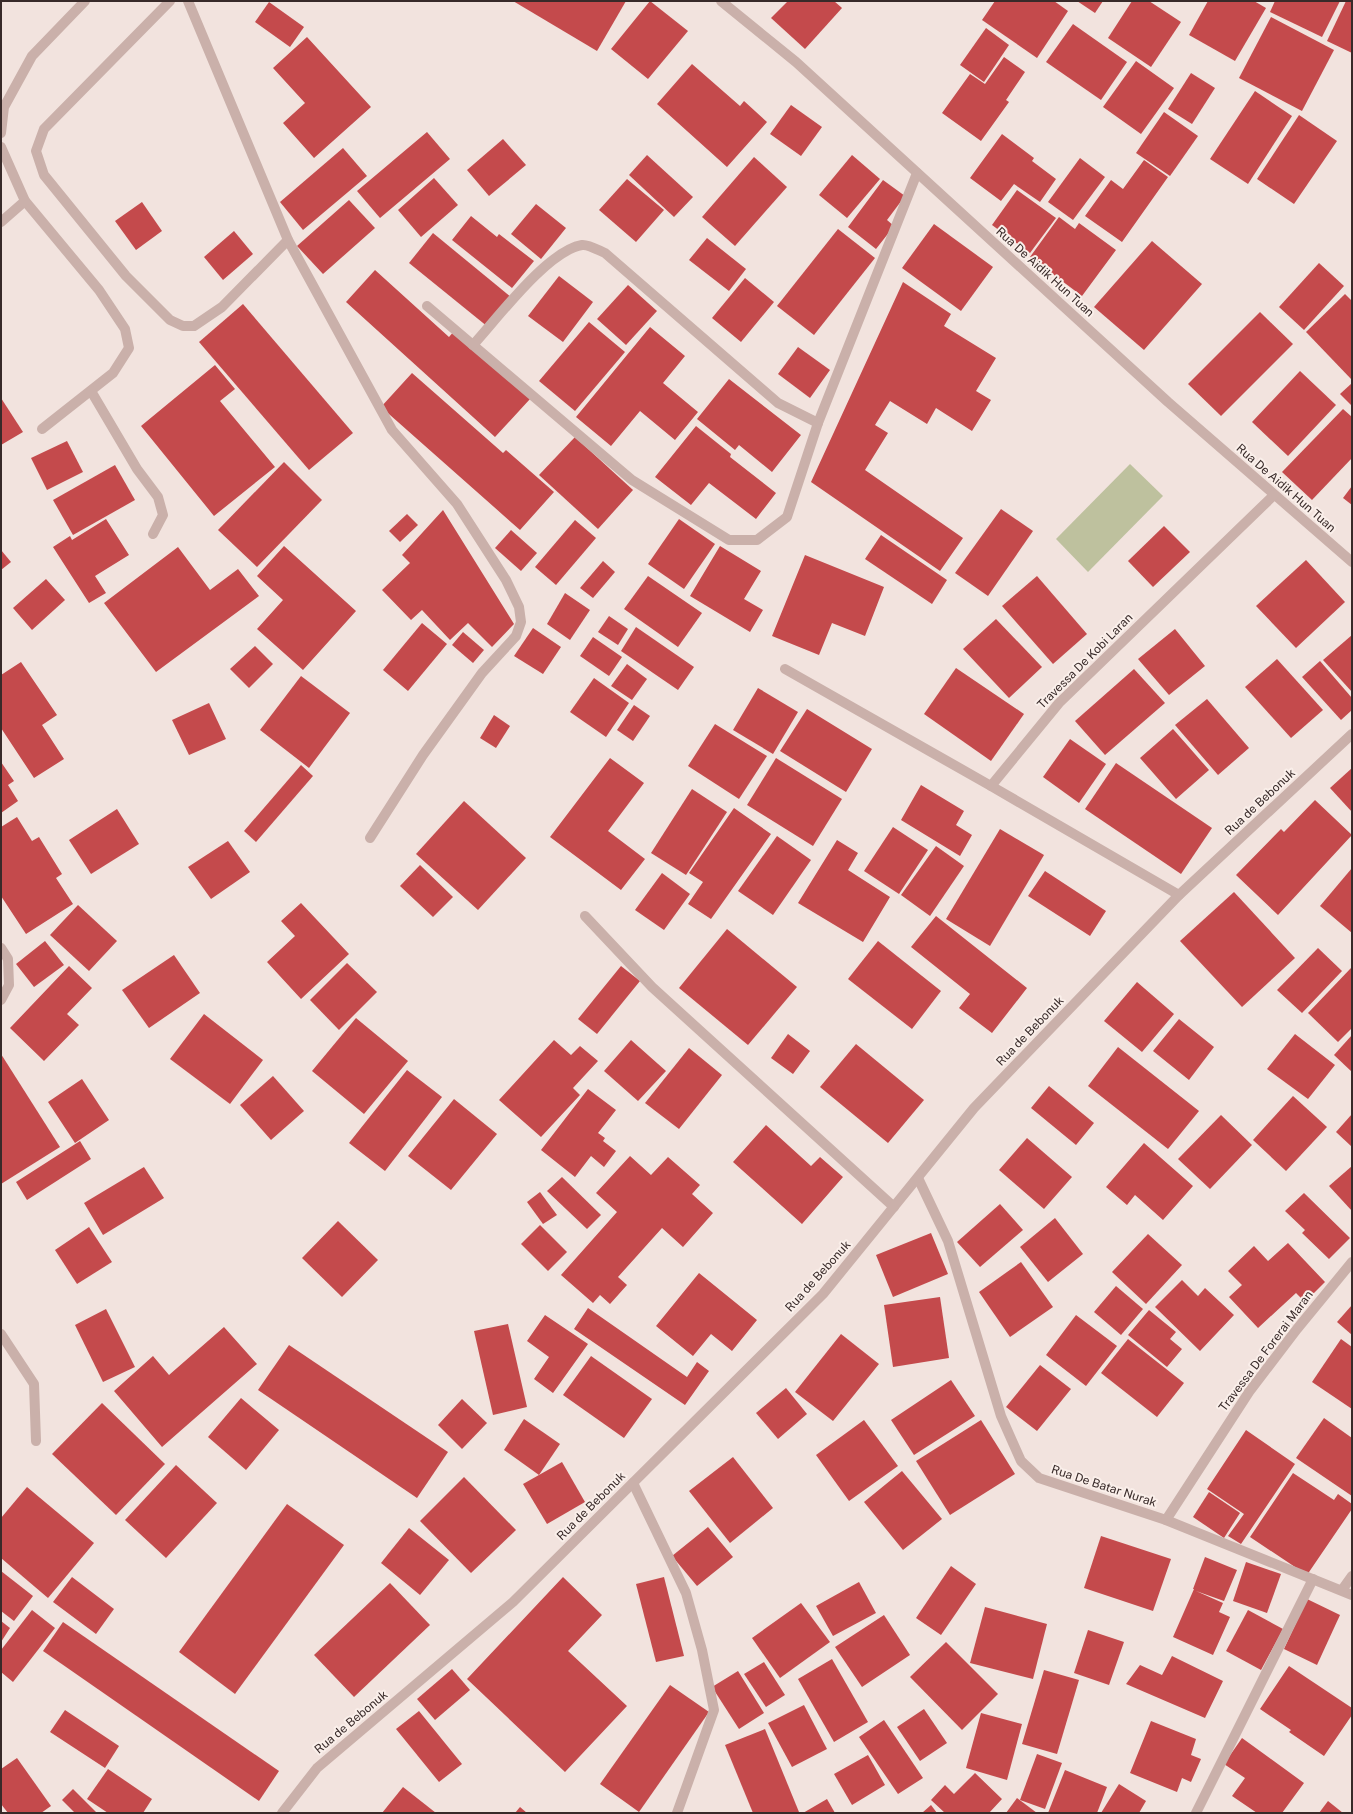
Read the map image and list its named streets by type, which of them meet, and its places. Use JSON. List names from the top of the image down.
{
  "streets": {
    "street": [
      "Rua De Aidik Hun Tuan",
      "Travessa De Kobi Laran",
      "Rua de Bebonuk",
      "Travessa De Forerai Maran",
      "Rua De Batar Nurak"
    ]
  },
  "crossings": [
    ["Rua De Aidik Hun Tuan", "Travessa De Kobi Laran"],
    ["Rua de Bebonuk", "Rua De Batar Nurak"],
    ["Travessa De Forerai Maran", "Rua De Batar Nurak"]
  ]
}
